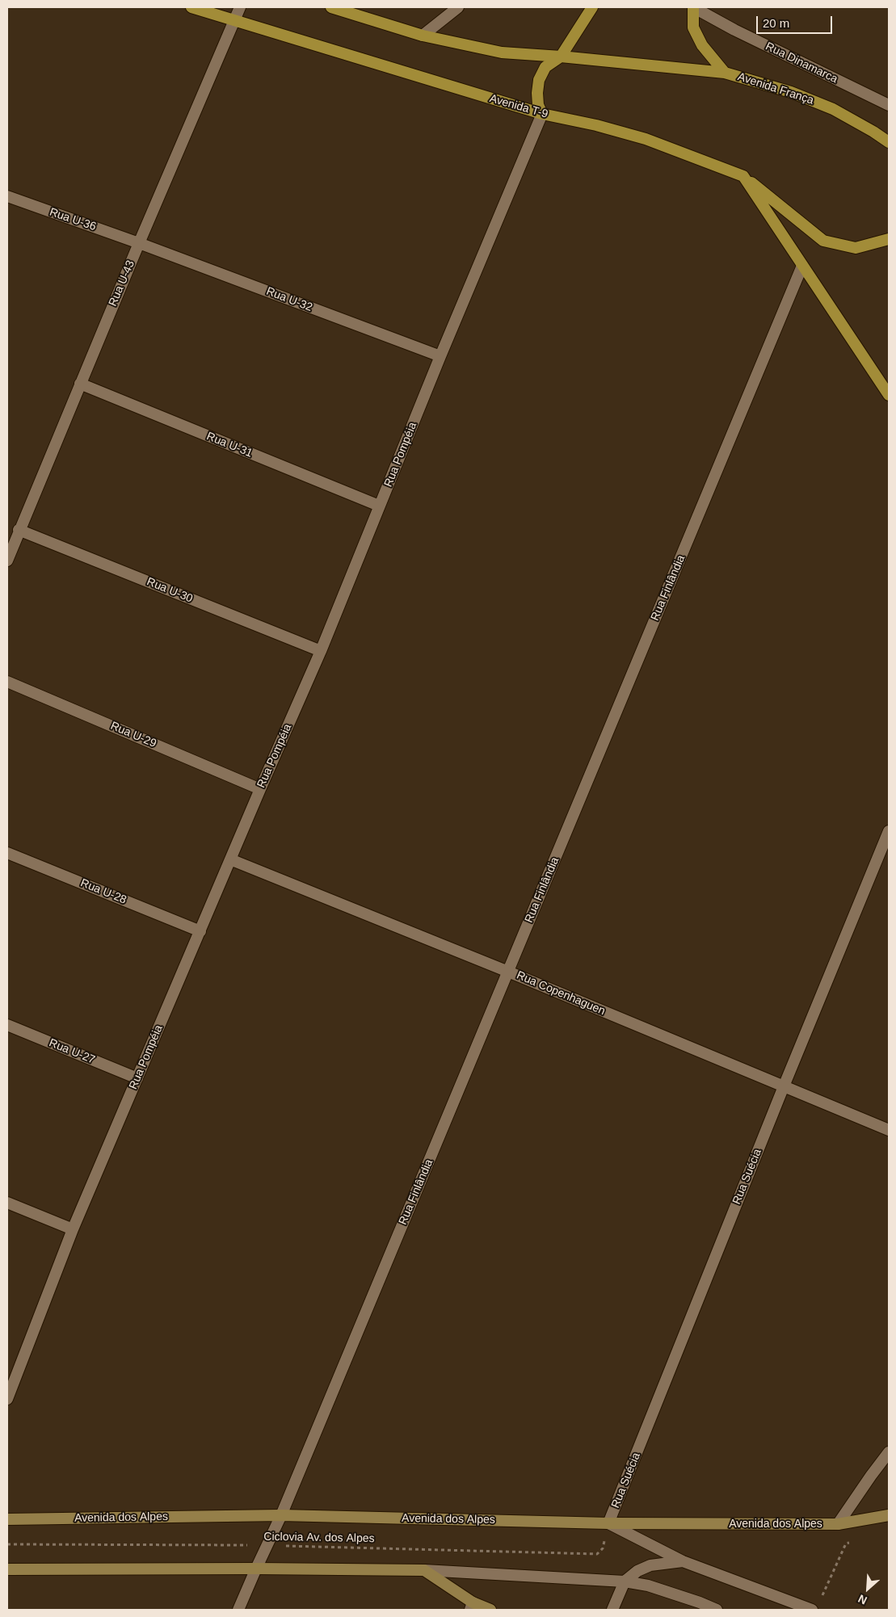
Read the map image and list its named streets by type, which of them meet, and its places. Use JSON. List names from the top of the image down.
{
  "streets": {
    "main road": ["Avenida França", "Avenida T-9", "Avenida dos Alpes"],
    "street": [
      "Rua Dinamarca",
      "Rua U-36",
      "Rua U-43",
      "Rua U-32",
      "Rua U-31",
      "Rua Pompéia",
      "Rua Finlândia",
      "Rua U-30",
      "Rua U-29",
      "Rua U-28",
      "Rua Copenhaguen",
      "Rua U-27",
      "Rua Suécia"
    ],
    "path": ["Ciclovia Av. dos Alpes"]
  },
  "crossings": [
    ["Avenida T-9", "Rua U-43"],
    ["Avenida T-9", "Rua Pompéia"],
    ["Rua U-36", "Rua U-43"],
    ["Rua U-36", "Rua U-32"],
    ["Rua U-43", "Rua U-32"],
    ["Rua U-43", "Rua U-31"],
    ["Rua U-43", "Rua U-30"],
    ["Rua U-32", "Rua Pompéia"],
    ["Rua U-31", "Rua Pompéia"],
    ["Rua Pompéia", "Rua U-30"],
    ["Rua Pompéia", "Rua U-29"],
    ["Rua Pompéia", "Rua U-28"],
    ["Rua Pompéia", "Rua Copenhaguen"],
    ["Rua Pompéia", "Rua U-27"],
    ["Rua Finlândia", "Rua Copenhaguen"],
    ["Rua Finlândia", "Avenida dos Alpes"],
    ["Rua Finlândia", "Ciclovia Av. dos Alpes"],
    ["Rua Copenhaguen", "Rua Suécia"],
    ["Rua Suécia", "Avenida dos Alpes"],
    ["Rua Suécia", "Ciclovia Av. dos Alpes"],
    ["Avenida dos Alpes", "Ciclovia Av. dos Alpes"]
  ],
  "scale_bar": "20 m",
  "north": "bottom left"
}
